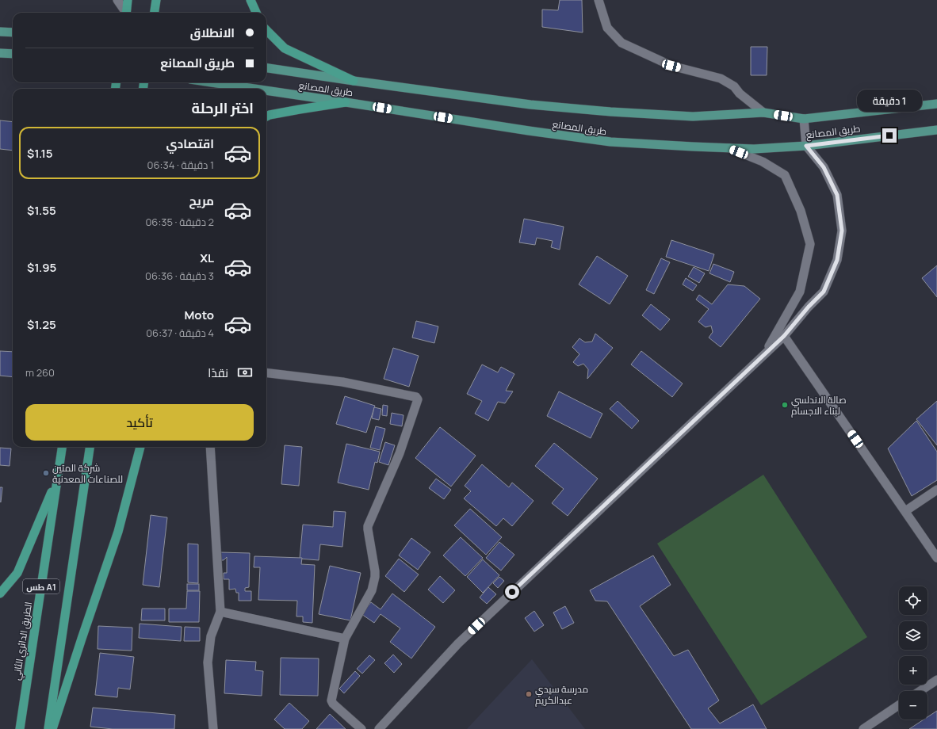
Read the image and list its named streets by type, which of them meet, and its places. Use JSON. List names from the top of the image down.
{
  "streets": {
    "highway": ["طس A1", "الطريق الدائري الثاني"],
    "main road": ["طريق المصانع"]
  },
  "places": ["صالة الاندلسي لبناء الاجسام", "شركة المتين للصناعات المعدنية", "مدرسة سيدي عبدالكريم"],
  "page": {
    "banner": ["الانطلاق", "طريق المصانع"],
    "heading": "اختر الرحلة",
    "bubble": "1 دقيقة",
    "list": [
      {
        "name": "اقتصادي",
        "note": "1 دقيقة · 06:34",
        "value": "$1.15"
      },
      {
        "name": "مريح",
        "note": "2 دقيقة · 06:35",
        "value": "$1.55"
      },
      {
        "name": "XL",
        "note": "3 دقيقة · 06:36",
        "value": "$1.95"
      },
      {
        "name": "Moto",
        "note": "4 دقيقة · 06:37",
        "value": "$1.25"
      }
    ],
    "pay": ["نقدًا", "260 m"],
    "buttons": "تأكيد",
    "map_buttons": ["+", "−"]
  }
}
